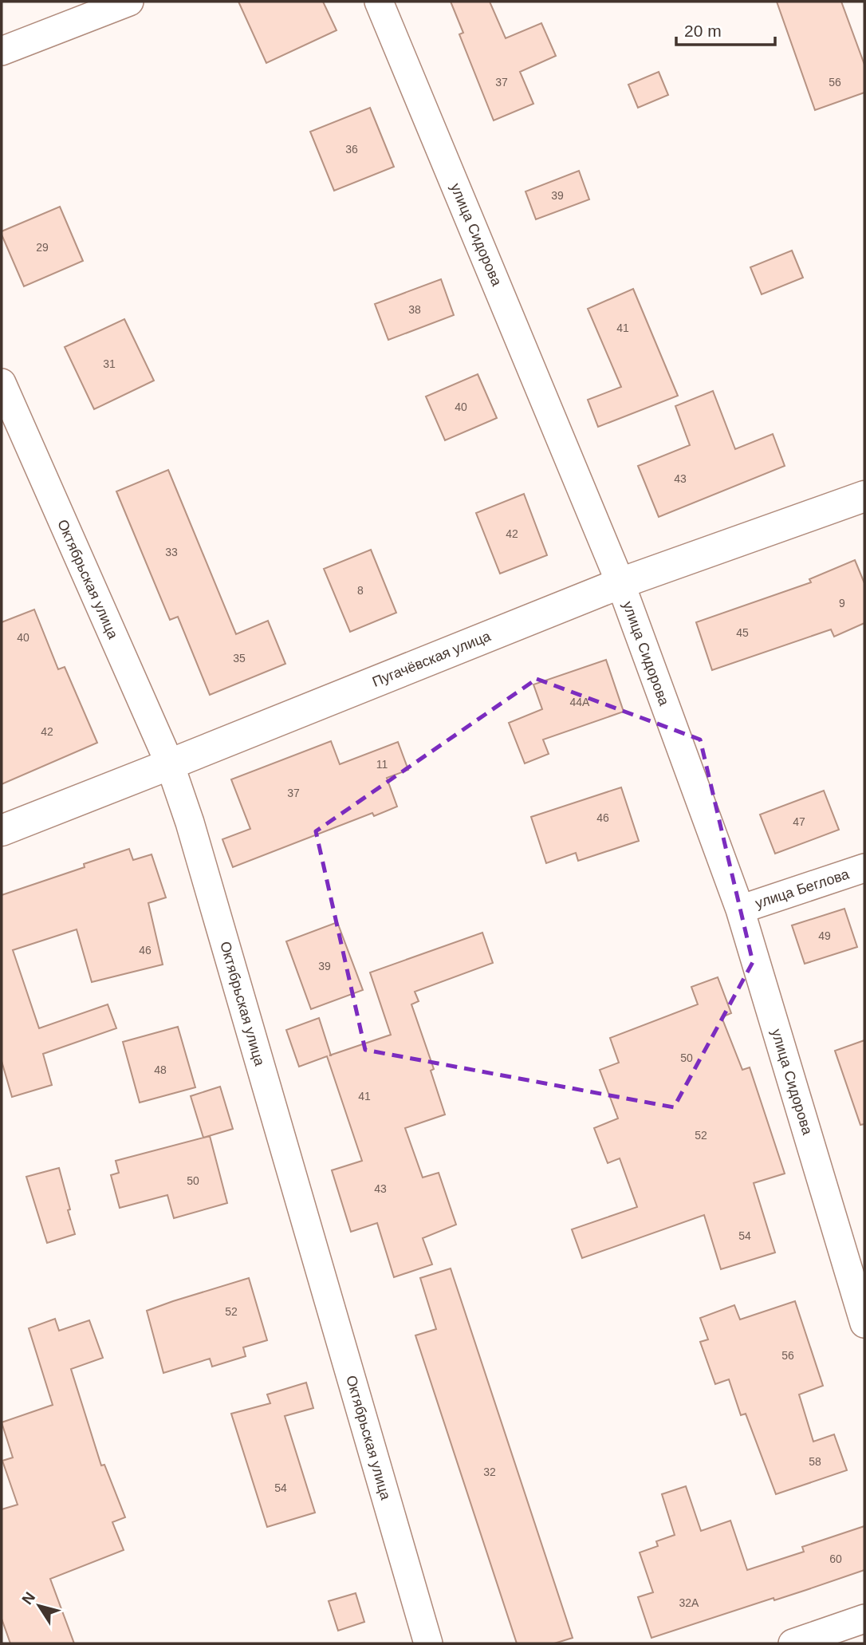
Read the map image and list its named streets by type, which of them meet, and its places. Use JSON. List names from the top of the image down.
{
  "streets": {
    "street": [
      "улица Сидорова",
      "Октябрьская улица",
      "Пугачёвская улица",
      "улица Беглова"
    ]
  },
  "crossings": [
    ["улица Сидорова", "Пугачёвская улица"],
    ["улица Сидорова", "улица Беглова"],
    ["Октябрьская улица", "Пугачёвская улица"]
  ],
  "house_numbers": [
    "37",
    "56",
    "36",
    "39",
    "29",
    "38",
    "41",
    "31",
    "40",
    "43",
    "42",
    "33",
    "8",
    "9",
    "45",
    "40",
    "35",
    "44А",
    "42",
    "11",
    "37",
    "46",
    "47",
    "49",
    "46",
    "39",
    "50",
    "48",
    "41",
    "52",
    "50",
    "43",
    "54",
    "52",
    "56",
    "58",
    "32",
    "54",
    "60",
    "32А"
  ],
  "scale_bar": "20 m",
  "north": "top left"
}
